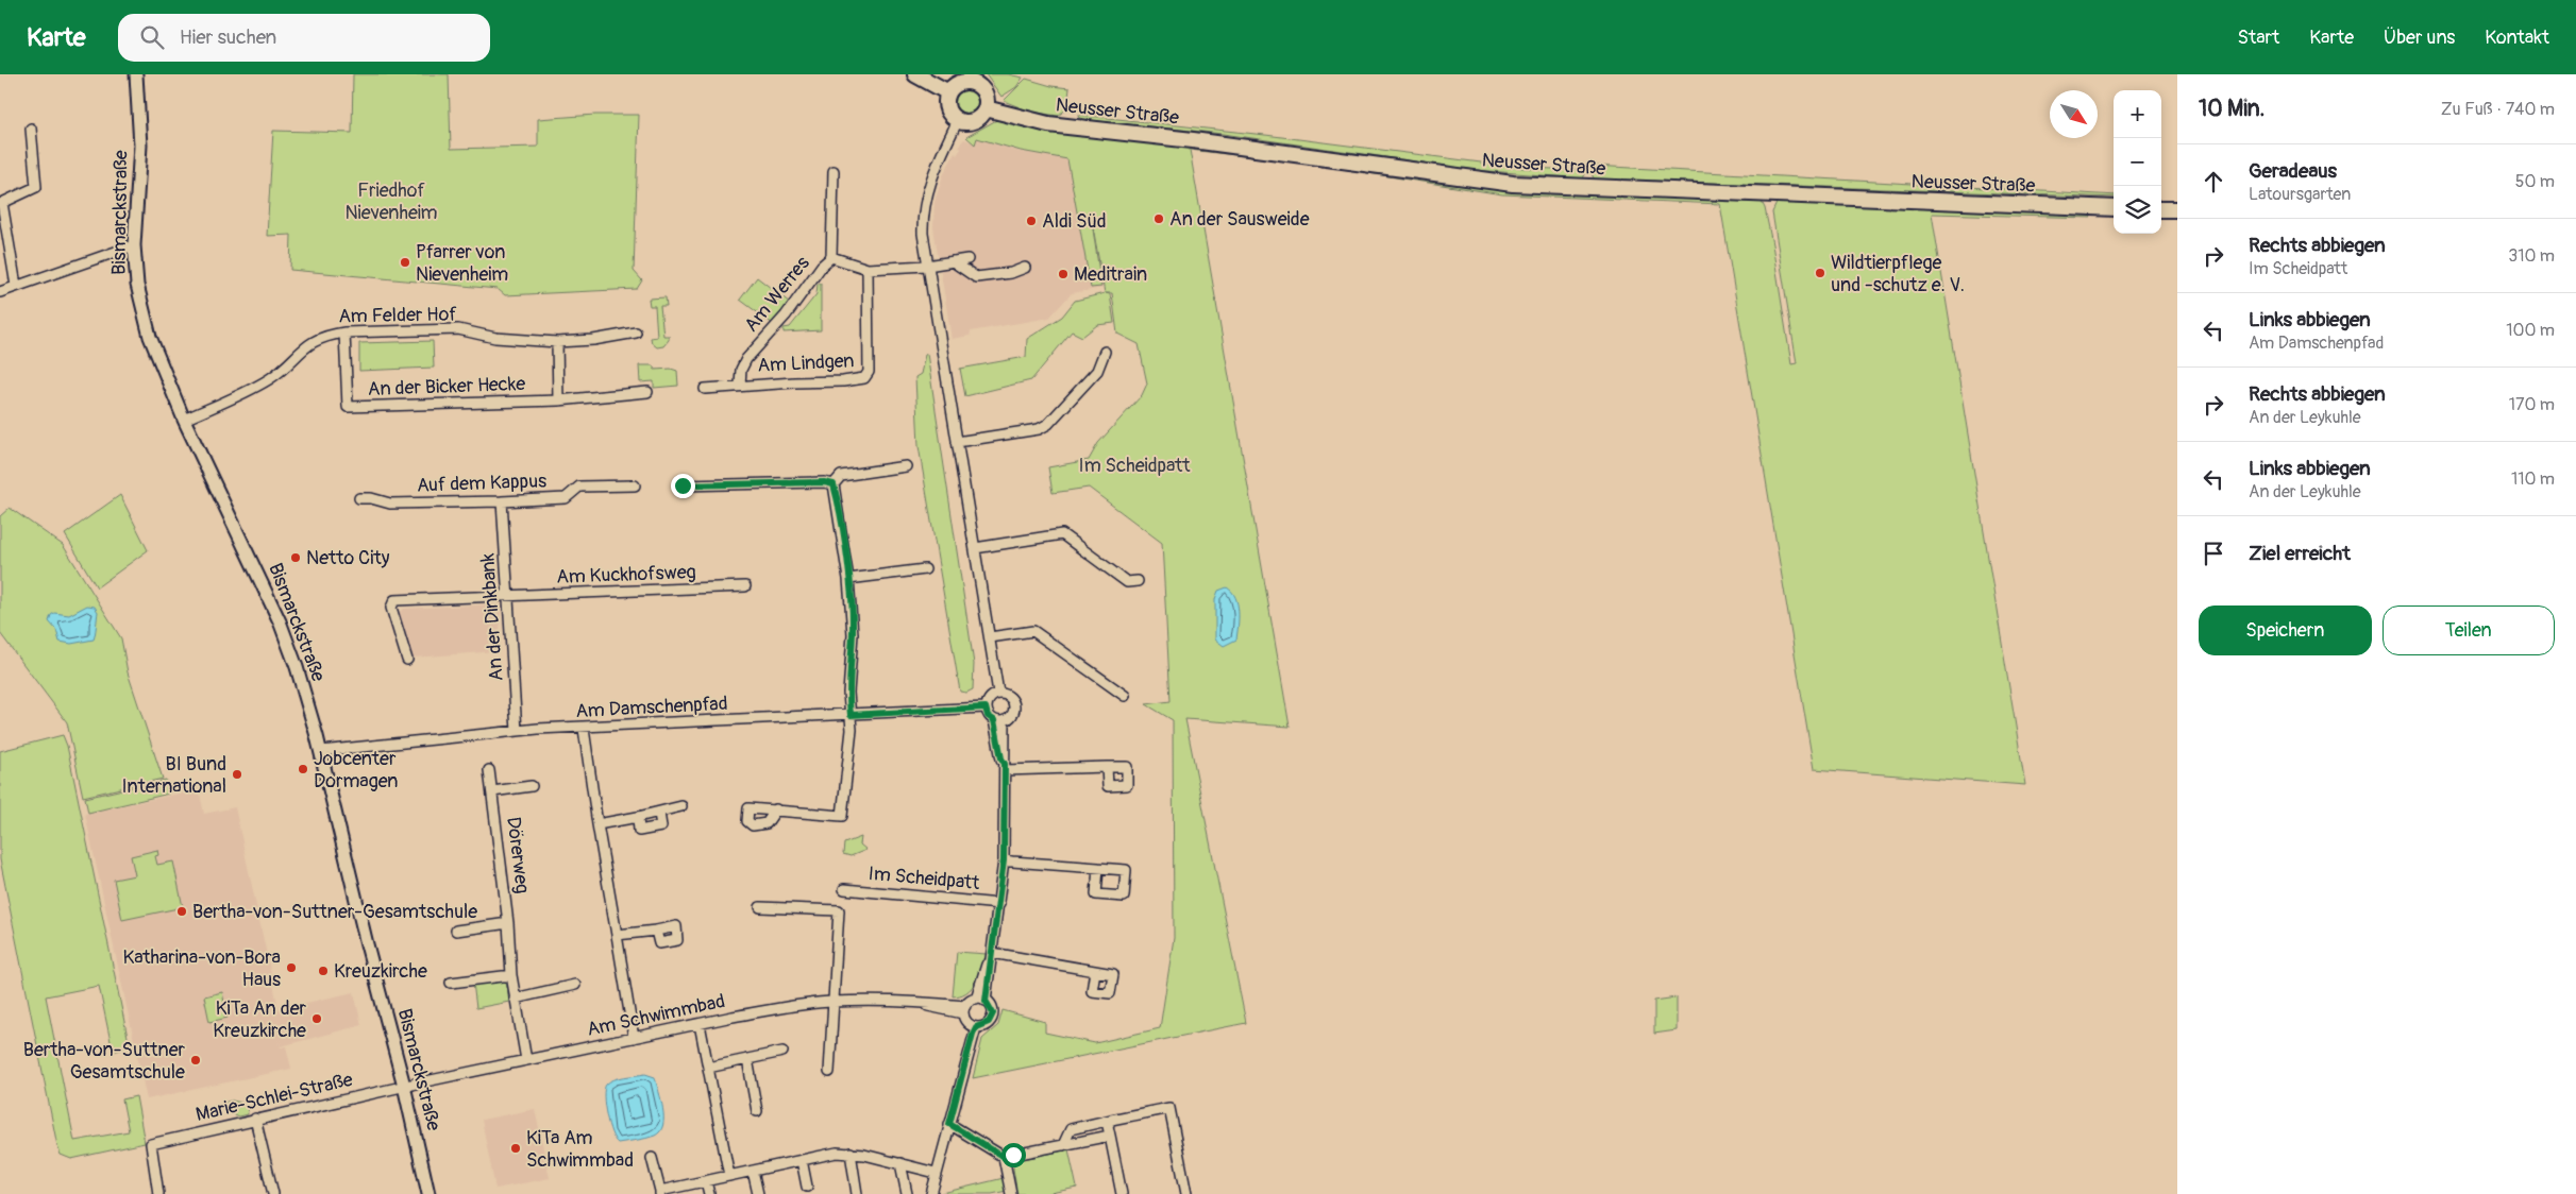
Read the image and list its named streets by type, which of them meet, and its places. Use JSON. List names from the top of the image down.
{
  "streets": {
    "main road": ["Neusser Straße"],
    "street": [
      "Bismarckstraße",
      "Am Werres",
      "Am Felder Hof",
      "Am Lindgen",
      "An der Bicker Hecke",
      "Auf dem Kappus",
      "Am Kuckhofsweg",
      "An der Dinkbank",
      "Am Damschenpfad",
      "Dörerweg",
      "Im Scheidpatt",
      "Am Schwimmbad",
      "Marie-Schlei-Straße"
    ]
  },
  "crossings": [
    ["Bismarckstraße", "Am Felder Hof"],
    ["Bismarckstraße", "Am Damschenpfad"],
    ["Bismarckstraße", "Am Schwimmbad"],
    ["Bismarckstraße", "Marie-Schlei-Straße"],
    ["Am Werres", "Am Lindgen"],
    ["Am Felder Hof", "An der Bicker Hecke"],
    ["Auf dem Kappus", "An der Dinkbank"],
    ["Am Kuckhofsweg", "An der Dinkbank"],
    ["An der Dinkbank", "Am Damschenpfad"],
    ["Am Damschenpfad", "Im Scheidpatt"],
    ["Dörerweg", "Am Schwimmbad"],
    ["Im Scheidpatt", "Am Schwimmbad"],
    ["Am Schwimmbad", "Marie-Schlei-Straße"]
  ],
  "parks": ["Friedhof Nievenheim", "Im Scheidpatt"],
  "places": [
    "An der Sausweide",
    "Aldi Süd",
    "Pfarrer von Nievenheim",
    "Wildtierpflege und -schutz e. V.",
    "Meditrain",
    "Netto City",
    "Jobcenter Dormagen",
    "BI Bund International",
    "Bertha-von-Suttner-Gesamtschule",
    "Katharina-von-Bora Haus",
    "Kreuzkirche",
    "KiTa An der Kreuzkirche",
    "Bertha-von-Suttner Gesamtschule",
    "KiTa Am Schwimmbad"
  ],
  "north": "bottom right",
  "page": {
    "header": "Karte",
    "search": "Hier suchen",
    "nav": [
      "Start",
      "Karte",
      "Über uns",
      "Kontakt"
    ],
    "heading": ["10 Min.", "Zu Fuß · 740 m"],
    "map_buttons": ["+", "−"],
    "list": [
      ["Geradeaus", "Latoursgarten", "50 m"],
      ["Rechts abbiegen", "Im Scheidpatt", "310 m"],
      ["Links abbiegen", "Am Damschenpfad", "100 m"],
      ["Rechts abbiegen", "An der Leykuhle", "170 m"],
      ["Links abbiegen", "An der Leykuhle", "110 m"],
      "Ziel erreicht"
    ],
    "buttons": ["Speichern", "Teilen"]
  }
}
